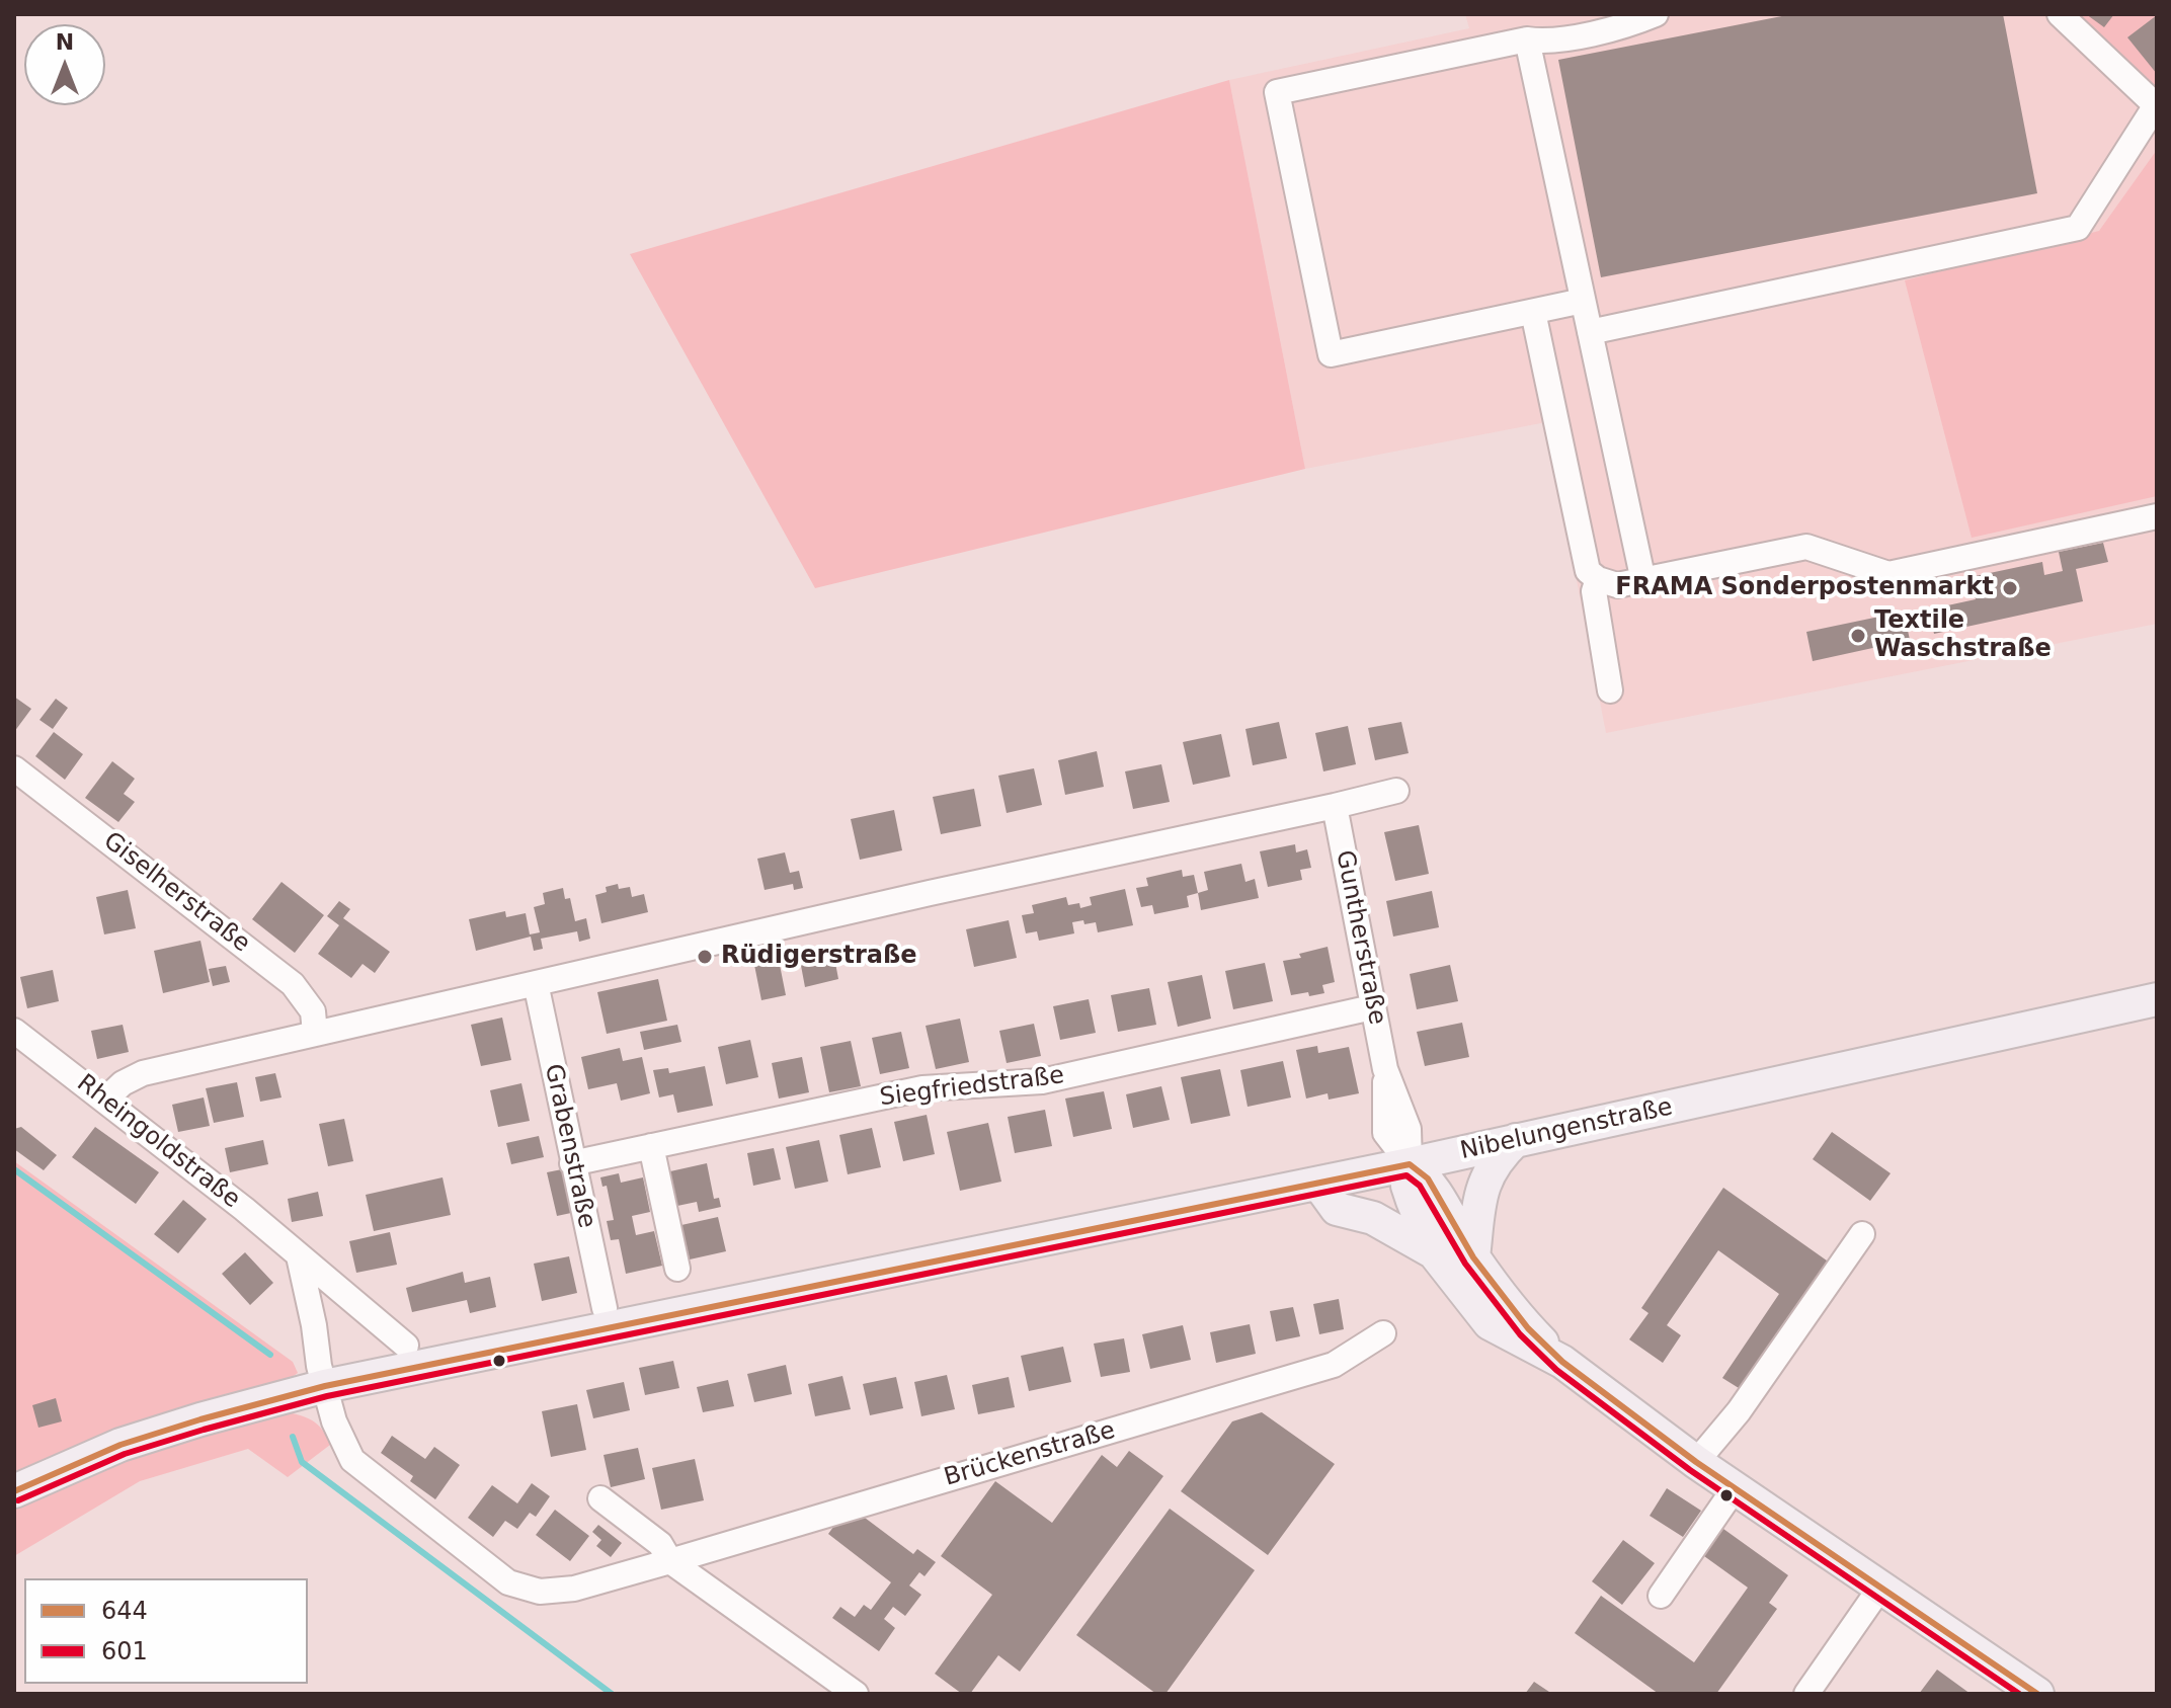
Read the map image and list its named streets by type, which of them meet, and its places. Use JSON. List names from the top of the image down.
{
  "streets": {
    "main road": ["Nibelungenstraße"],
    "street": [
      "Giselherstraße",
      "Guntherstraße",
      "Siegfriedstraße",
      "Rheingoldstraße",
      "Grabenstraße",
      "Brückenstraße"
    ]
  },
  "crossings": [
    ["Guntherstraße", "Siegfriedstraße"],
    ["Guntherstraße", "Nibelungenstraße"],
    ["Siegfriedstraße", "Grabenstraße"],
    ["Nibelungenstraße", "Brückenstraße"]
  ],
  "places": ["FRAMA Sonderpostenmarkt", "Textile Waschstraße", "Rüdigerstraße"],
  "lines": ["transit line 644", "transit line 601"],
  "legend": ["644", "601"],
  "north": "top"
}
